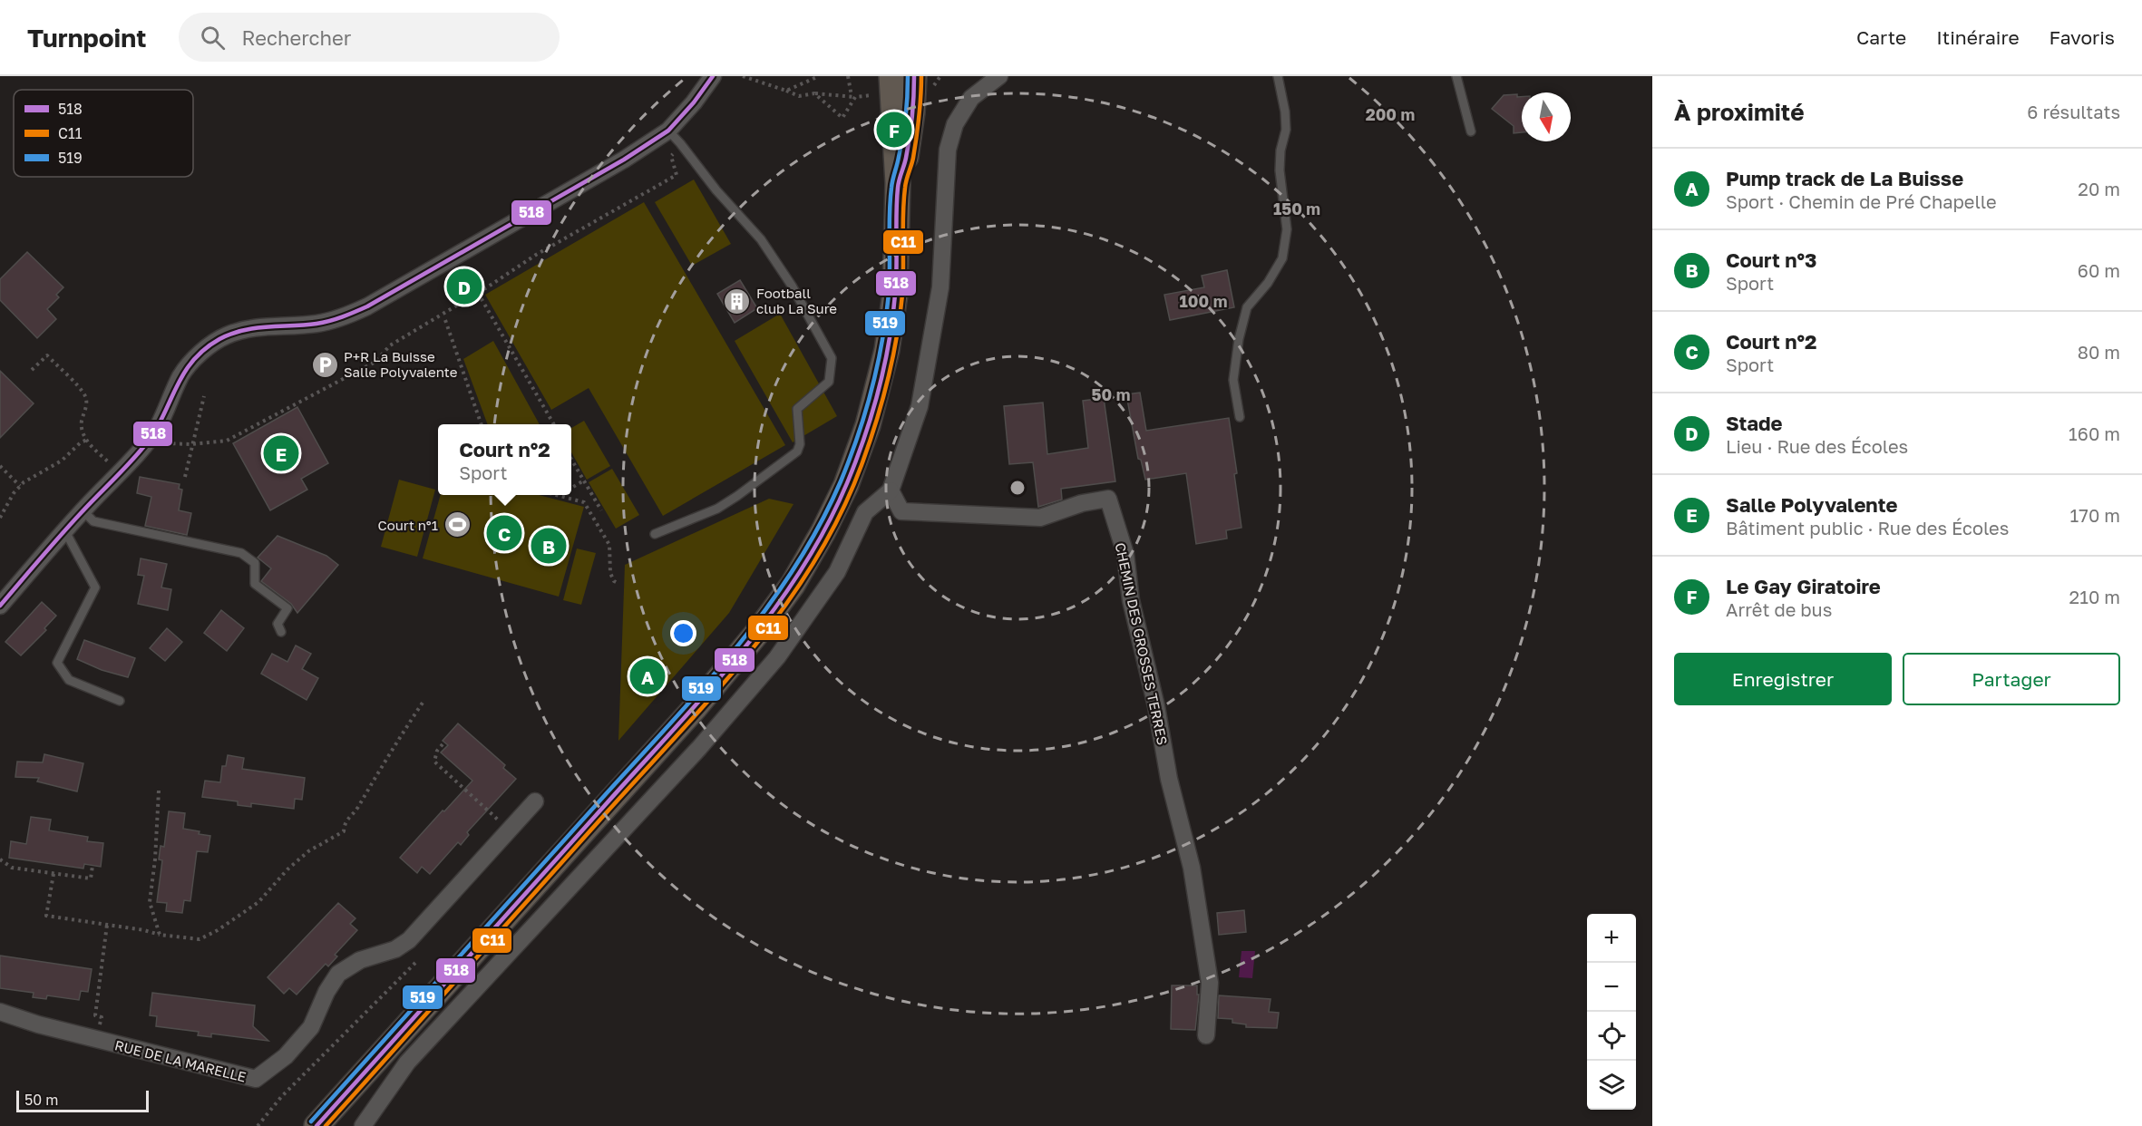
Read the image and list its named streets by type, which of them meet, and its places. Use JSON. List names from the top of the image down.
{
  "streets": {
    "street": ["CHEMIN DES GROSSES TERRES", "RUE DE LA MARELLE"]
  },
  "places": {
    "building": ["Football club La Sure"],
    "parking": ["P+R La Buisse Salle Polyvalente"],
    "sports": ["Court n°1"]
  },
  "lines": ["transit line 518", "transit line C11", "transit line 519"],
  "legend": ["518", "C11", "519"],
  "scale_bar": "50 m",
  "north": "bottom",
  "page": {
    "header": "Turnpoint",
    "search": "Rechercher",
    "nav": ["Carte", "Itinéraire", "Favoris"],
    "heading": ["À proximité", "6 résultats"],
    "pins": [
      "F",
      "D",
      "E",
      "C",
      "B",
      "A"
    ],
    "list": [
      {
        "mark": "A",
        "name": "Pump track de La Buisse",
        "note": "Sport · Chemin de Pré Chapelle",
        "value": "20 m"
      },
      {
        "mark": "B",
        "name": "Court n°3",
        "note": "Sport",
        "value": "60 m"
      },
      {
        "mark": "C",
        "name": "Court n°2",
        "note": "Sport",
        "value": "80 m"
      },
      {
        "mark": "D",
        "name": "Stade",
        "note": "Lieu · Rue des Écoles",
        "value": "160 m"
      },
      {
        "mark": "E",
        "name": "Salle Polyvalente",
        "note": "Bâtiment public · Rue des Écoles",
        "value": "170 m"
      },
      {
        "mark": "F",
        "name": "Le Gay Giratoire",
        "note": "Arrêt de bus",
        "value": "210 m"
      }
    ],
    "popup": ["Court n°2", "Sport"],
    "buttons": ["Enregistrer", "Partager"],
    "map_buttons": ["+", "−"],
    "scale": "50 m"
  },
  "rings": [
    "200 m",
    "150 m",
    "100 m",
    "50 m"
  ]
}
